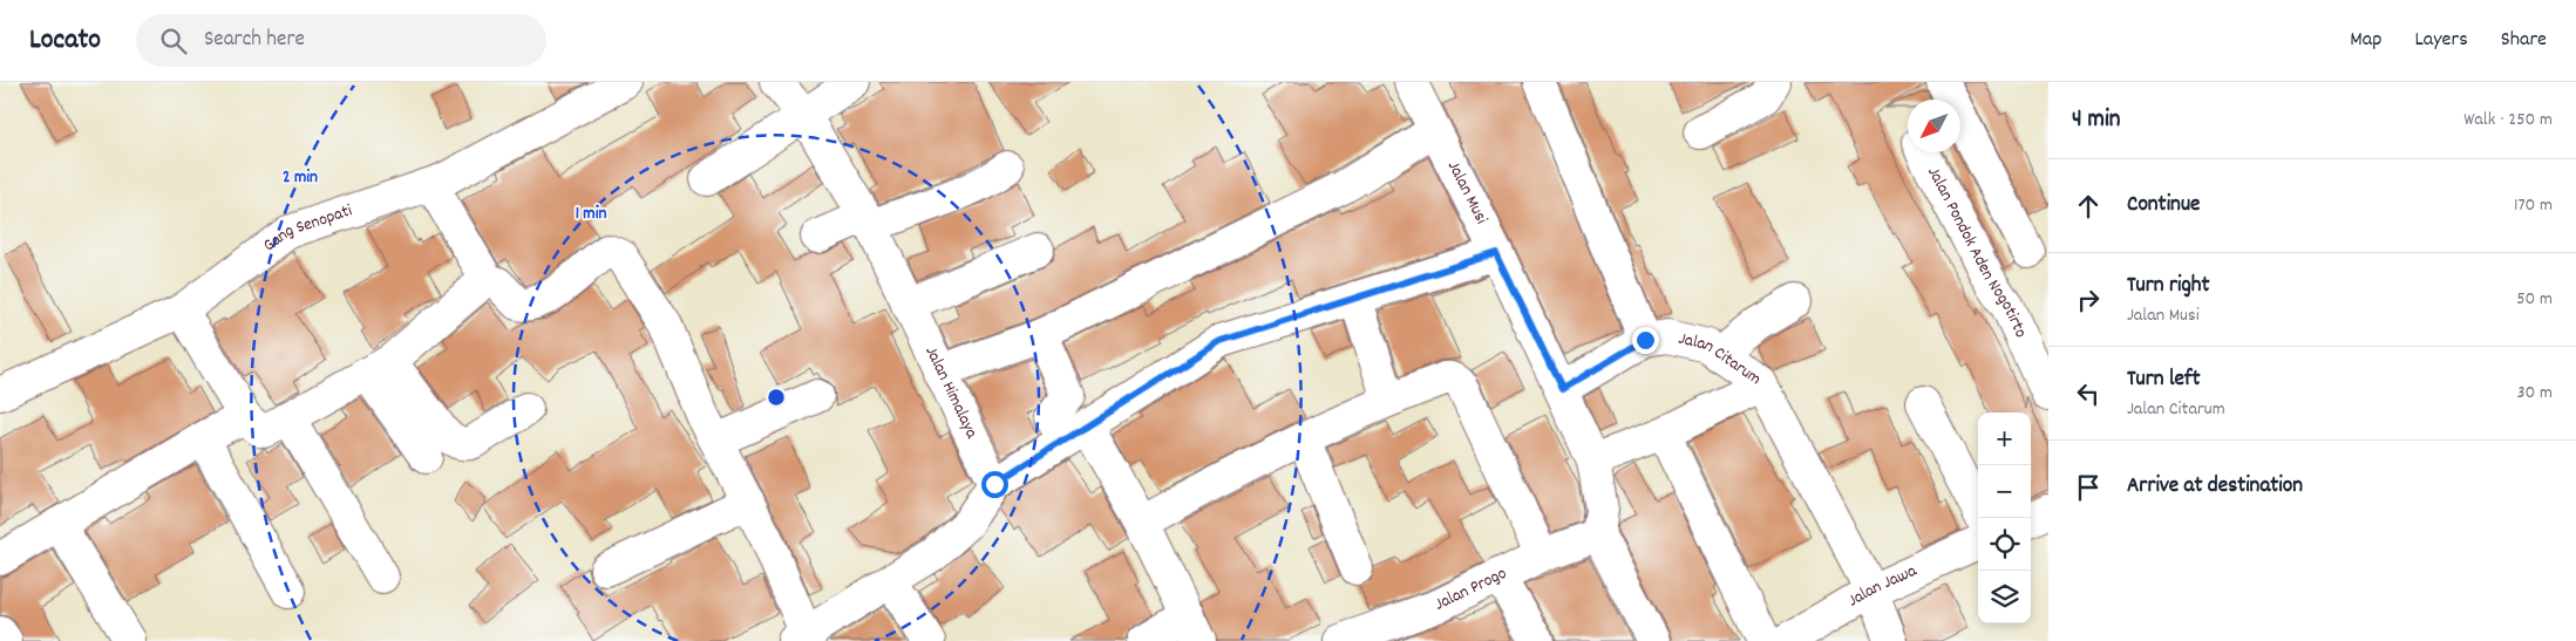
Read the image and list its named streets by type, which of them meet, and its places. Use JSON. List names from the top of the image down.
{
  "streets": {
    "street": [
      "Jalan Musi",
      "Gang Senopati",
      "Jalan Pondok Aden Nogotirto",
      "Jalan Citarum",
      "Jalan Himalaya",
      "Jalan Jawa",
      "Jalan Progo"
    ]
  },
  "crossings": [
    ["Jalan Musi", "Jalan Citarum"],
    ["Jalan Musi", "Jalan Progo"],
    ["Jalan Citarum", "Jalan Jawa"]
  ],
  "north": "bottom left",
  "page": {
    "header": "Locato",
    "search": "Search here",
    "nav": ["Map", "Layers", "Share"],
    "heading": ["4 min", "Walk · 250 m"],
    "list": [
      ["Continue", "170 m"],
      ["Turn right", "Jalan Musi", "50 m"],
      ["Turn left", "Jalan Citarum", "30 m"],
      "Arrive at destination"
    ],
    "map_buttons": ["+", "−"]
  },
  "rings": ["2 min", "1 min"]
}
